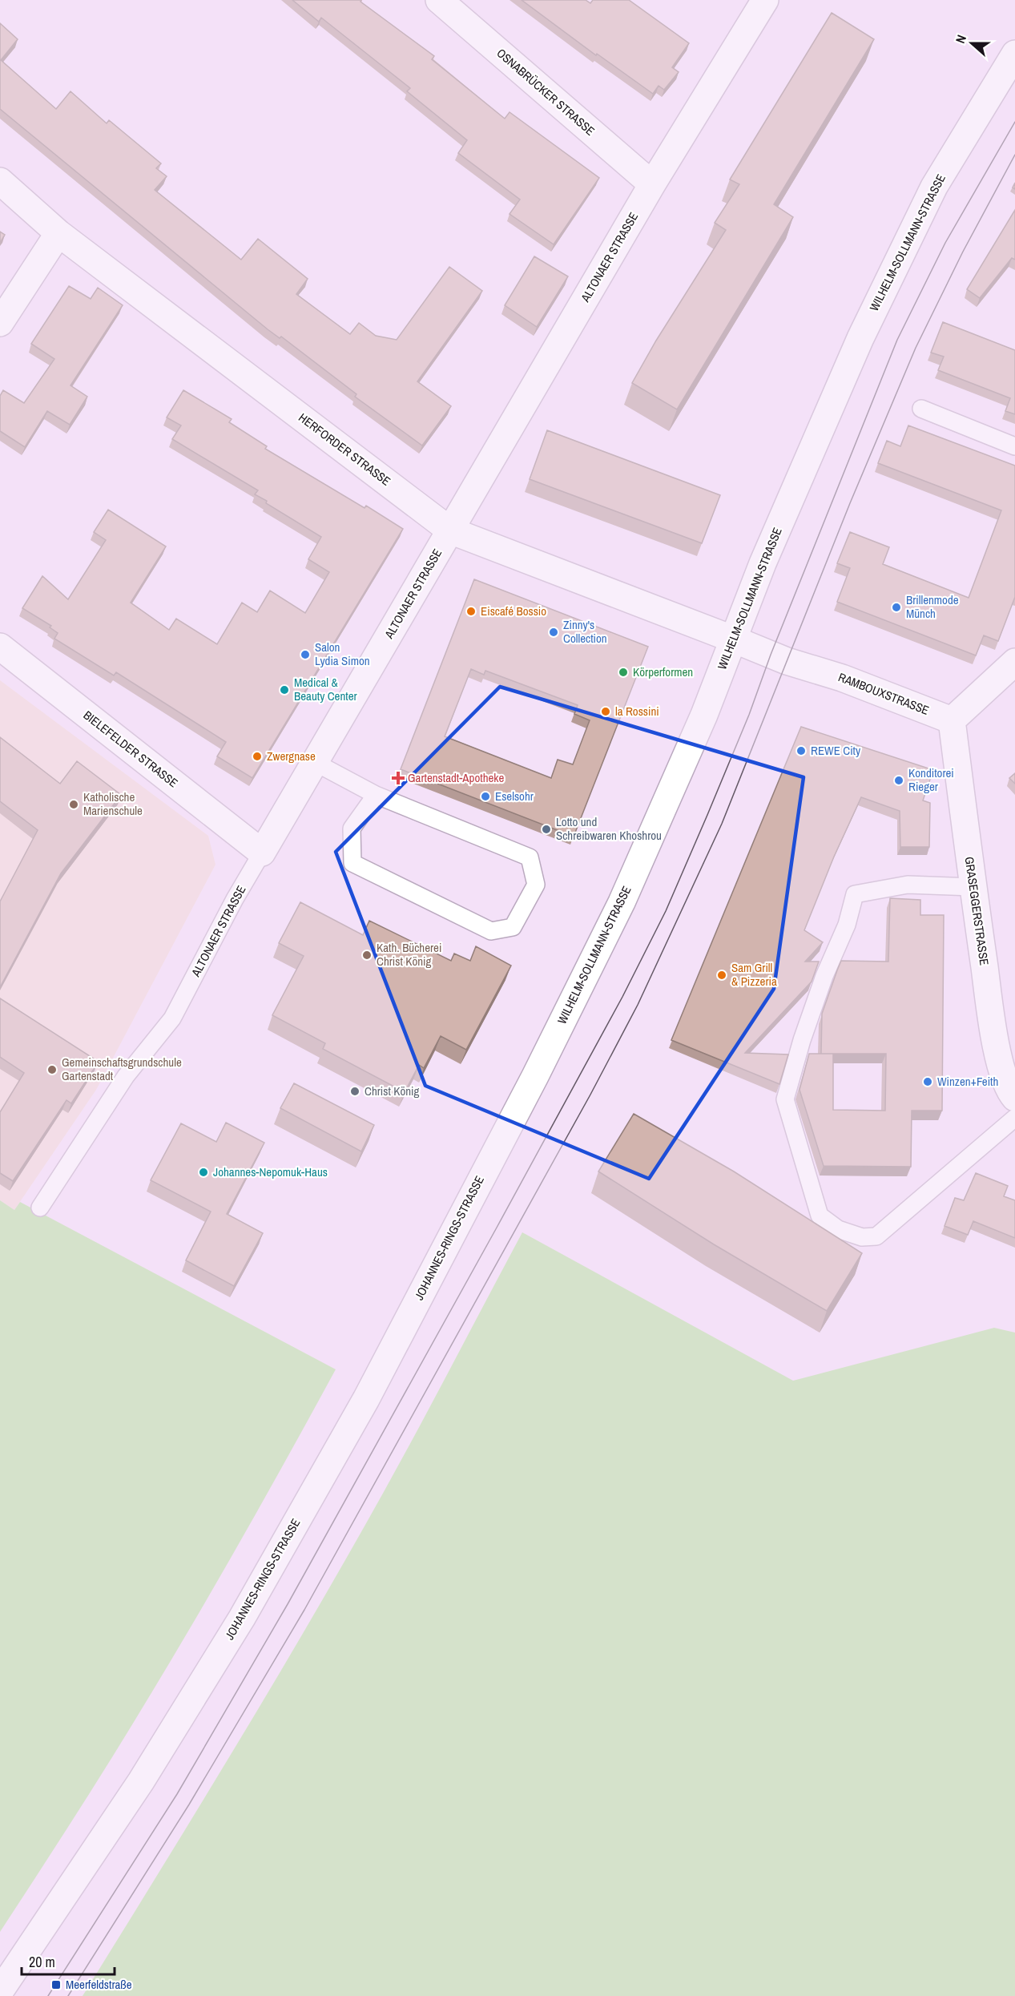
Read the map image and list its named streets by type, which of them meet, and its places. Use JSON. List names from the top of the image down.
{
  "streets": {
    "street": [
      "OSNABRÜCKER STRASSE",
      "WILHELM-SOLLMANN-STRASSE",
      "ALTONAER STRASSE",
      "HERFORDER STRASSE",
      "RAMBOUXSTRASSE",
      "BIELEFELDER STRASSE",
      "GRASEGGERSTRASSE",
      "JOHANNES-RINGS-STRASSE"
    ]
  },
  "crossings": [
    ["OSNABRÜCKER STRASSE", "ALTONAER STRASSE"],
    ["WILHELM-SOLLMANN-STRASSE", "HERFORDER STRASSE"],
    ["WILHELM-SOLLMANN-STRASSE", "RAMBOUXSTRASSE"],
    ["WILHELM-SOLLMANN-STRASSE", "JOHANNES-RINGS-STRASSE"],
    ["ALTONAER STRASSE", "HERFORDER STRASSE"],
    ["ALTONAER STRASSE", "BIELEFELDER STRASSE"],
    ["HERFORDER STRASSE", "RAMBOUXSTRASSE"],
    ["RAMBOUXSTRASSE", "GRASEGGERSTRASSE"]
  ],
  "places": {
    "other": [
      "Brillenmode Münch",
      "Eiscafé Bossio",
      "Zinny's Collection",
      "Salon Lydia Simon",
      "Körperformen",
      "Medical & Beauty Center",
      "la Rossini",
      "REWE City",
      "Zwergnase",
      "Konditorei Rieger",
      "Eselsohr",
      "Katholische Marienschule",
      "Lotto und Schreibwaren Khoshrou",
      "Kath. Bücherei Christ König",
      "Sam Grill & Pizzeria",
      "Gemeinschaftsgrundschule Gartenstadt",
      "Winzen+Feith",
      "Christ König",
      "Johannes-Nepomuk-Haus"
    ],
    "health": ["Gartenstadt-Apotheke"],
    "transit": ["Meerfeldstraße"]
  },
  "scale_bar": "20 m",
  "north": "left"
}
